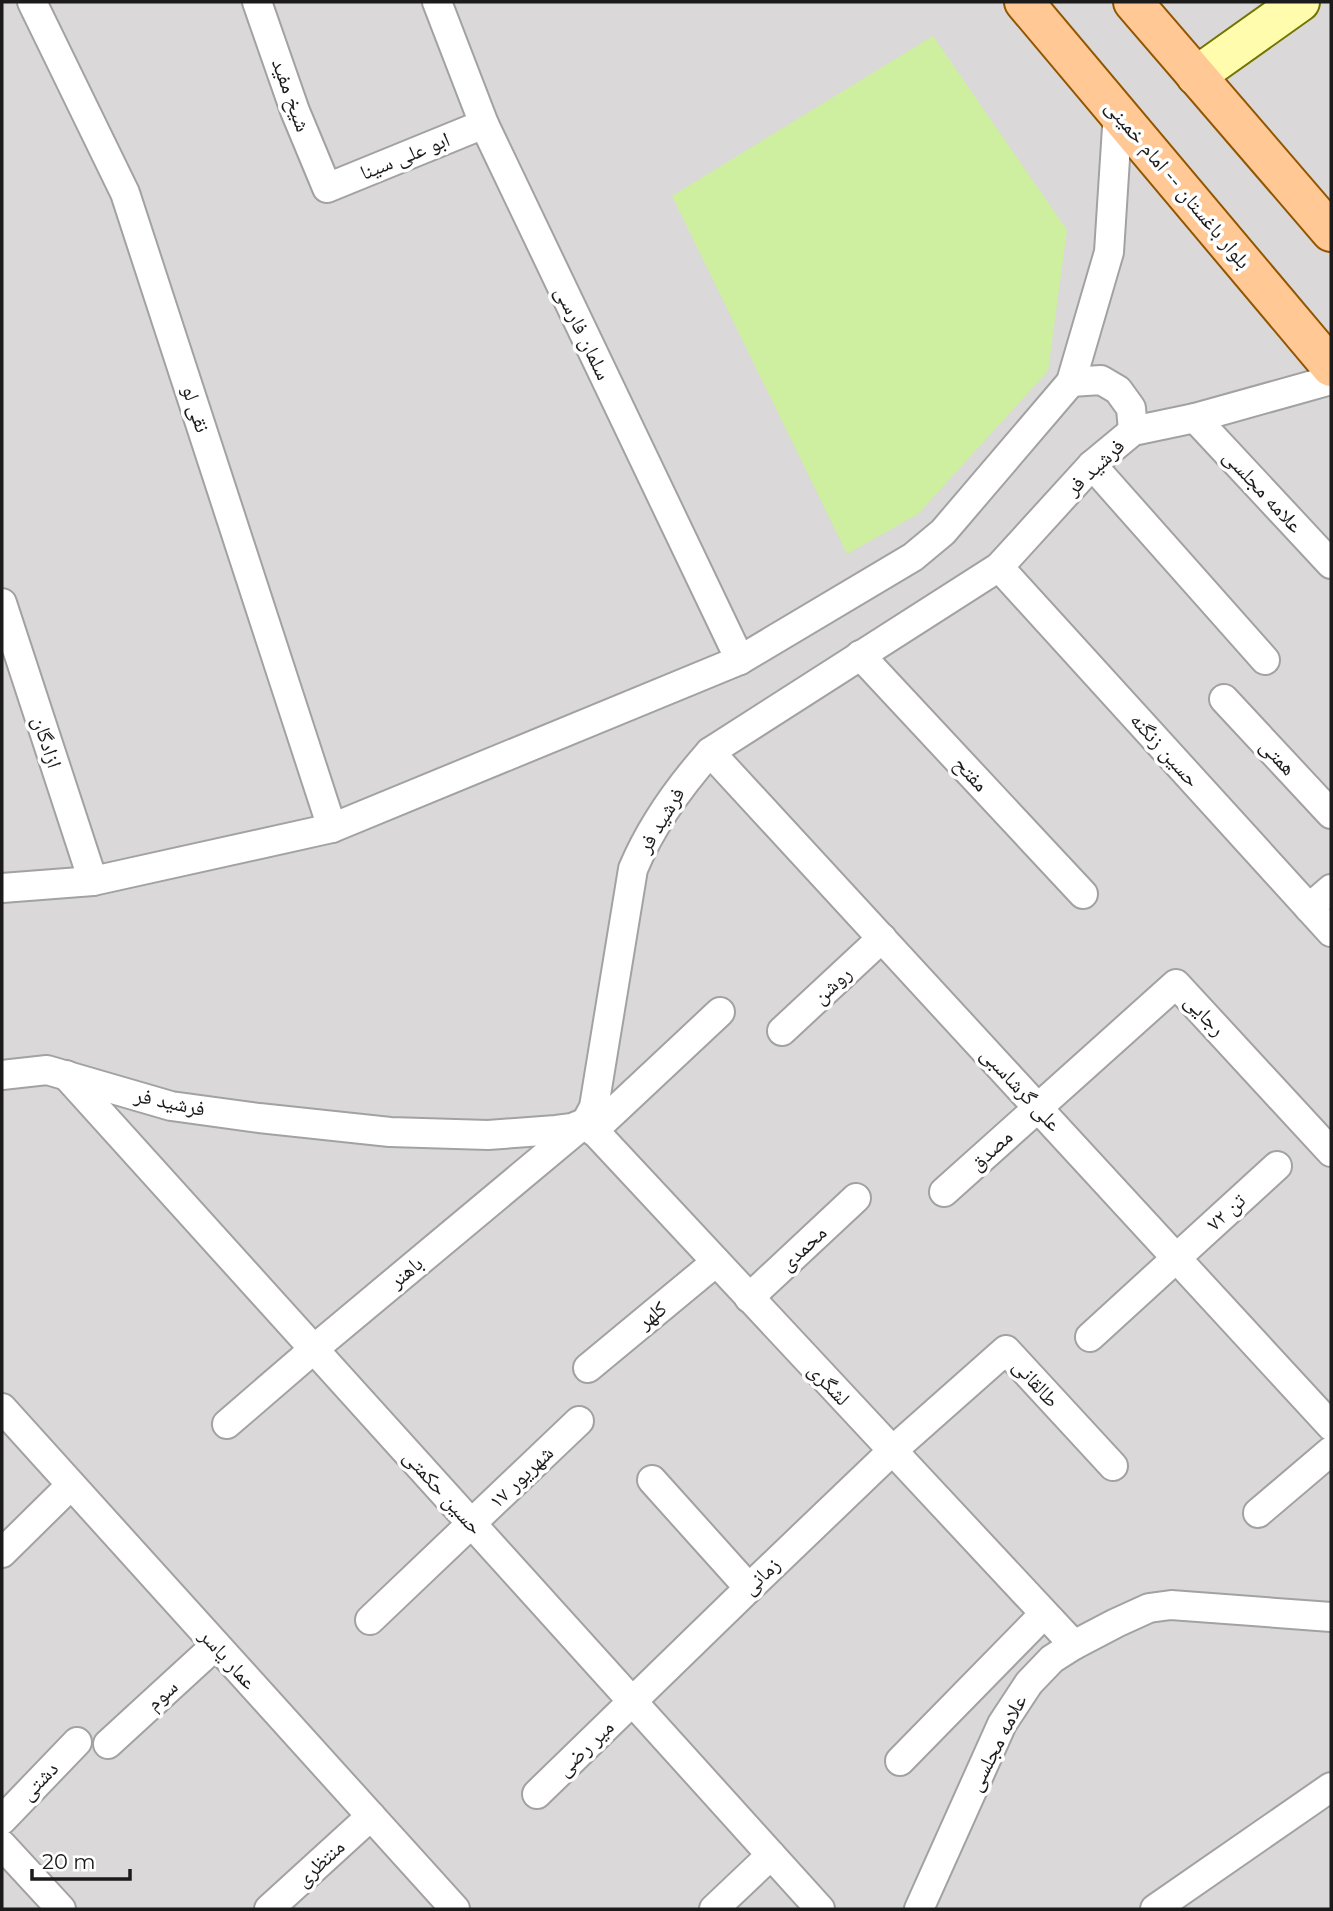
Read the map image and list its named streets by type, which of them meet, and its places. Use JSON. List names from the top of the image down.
{
  "streets": {
    "main road": ["بلوار باغستان -- امام خمینی"],
    "street": [
      "شیخ مفید",
      "ابو علی سینا",
      "سلمان فارسی",
      "نقی لو",
      "فرشید فر",
      "علامه مجلسی",
      "ازادگان",
      "حسین زنگنه",
      "همتی",
      "مفتح",
      "روشن",
      "رجایی",
      "علی گرشاسبی",
      "مصدق",
      "۷۲ تن",
      "محمدی",
      "باهنر",
      "کلهر",
      "طالقانی",
      "لشگری",
      "۱۷ شهریور",
      "حسین حکمتی",
      "زمانی",
      "عمار یاسر",
      "سوم",
      "میر رضی",
      "دشتی",
      "منتظری"
    ]
  },
  "crossings": [
    ["شیخ مفید", "ابو علی سینا"],
    ["ابو علی سینا", "سلمان فارسی"],
    ["فرشید فر", "علامه مجلسی"],
    ["فرشید فر", "حسین زنگنه"],
    ["فرشید فر", "مفتح"],
    ["فرشید فر", "علی گرشاسبی"],
    ["فرشید فر", "باهنر"],
    ["فرشید فر", "لشگری"],
    ["فرشید فر", "حسین حکمتی"],
    ["علامه مجلسی", "لشگری"],
    ["روشن", "علی گرشاسبی"],
    ["رجایی", "علی گرشاسبی"],
    ["رجایی", "مصدق"],
    ["علی گرشاسبی", "مصدق"],
    ["علی گرشاسبی", "۷۲ تن"],
    ["محمدی", "لشگری"],
    ["باهنر", "لشگری"],
    ["باهنر", "حسین حکمتی"],
    ["کلهر", "لشگری"],
    ["طالقانی", "لشگری"],
    ["طالقانی", "زمانی"],
    ["لشگری", "زمانی"],
    ["۱۷ شهریور", "حسین حکمتی"],
    ["حسین حکمتی", "زمانی"],
    ["حسین حکمتی", "میر رضی"],
    ["زمانی", "میر رضی"],
    ["عمار یاسر", "سوم"],
    ["عمار یاسر", "منتظری"]
  ],
  "scale_bar": "20 m"
}
